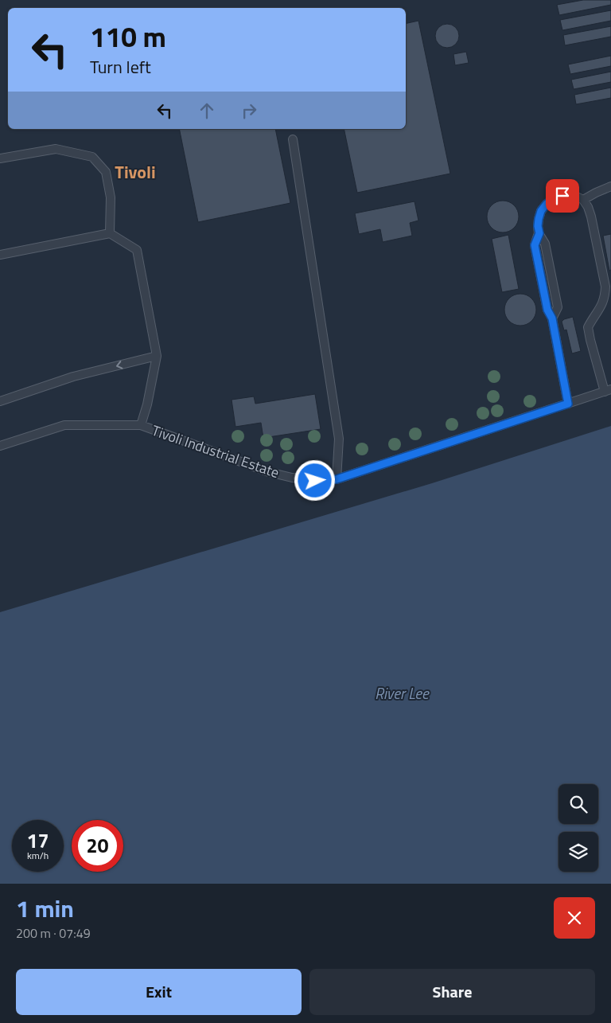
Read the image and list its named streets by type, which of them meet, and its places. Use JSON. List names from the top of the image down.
{
  "streets": {
    "lane": ["Tivoli Industrial Estate"]
  },
  "districts": ["Tivoli"],
  "water": ["River Lee"],
  "page": {
    "turn": ["110 m", "Turn left"],
    "speed": "17 km/h",
    "limit": "20",
    "heading": ["1 min", "200 m · 07:49"],
    "buttons": ["Exit", "Share"]
  }
}
